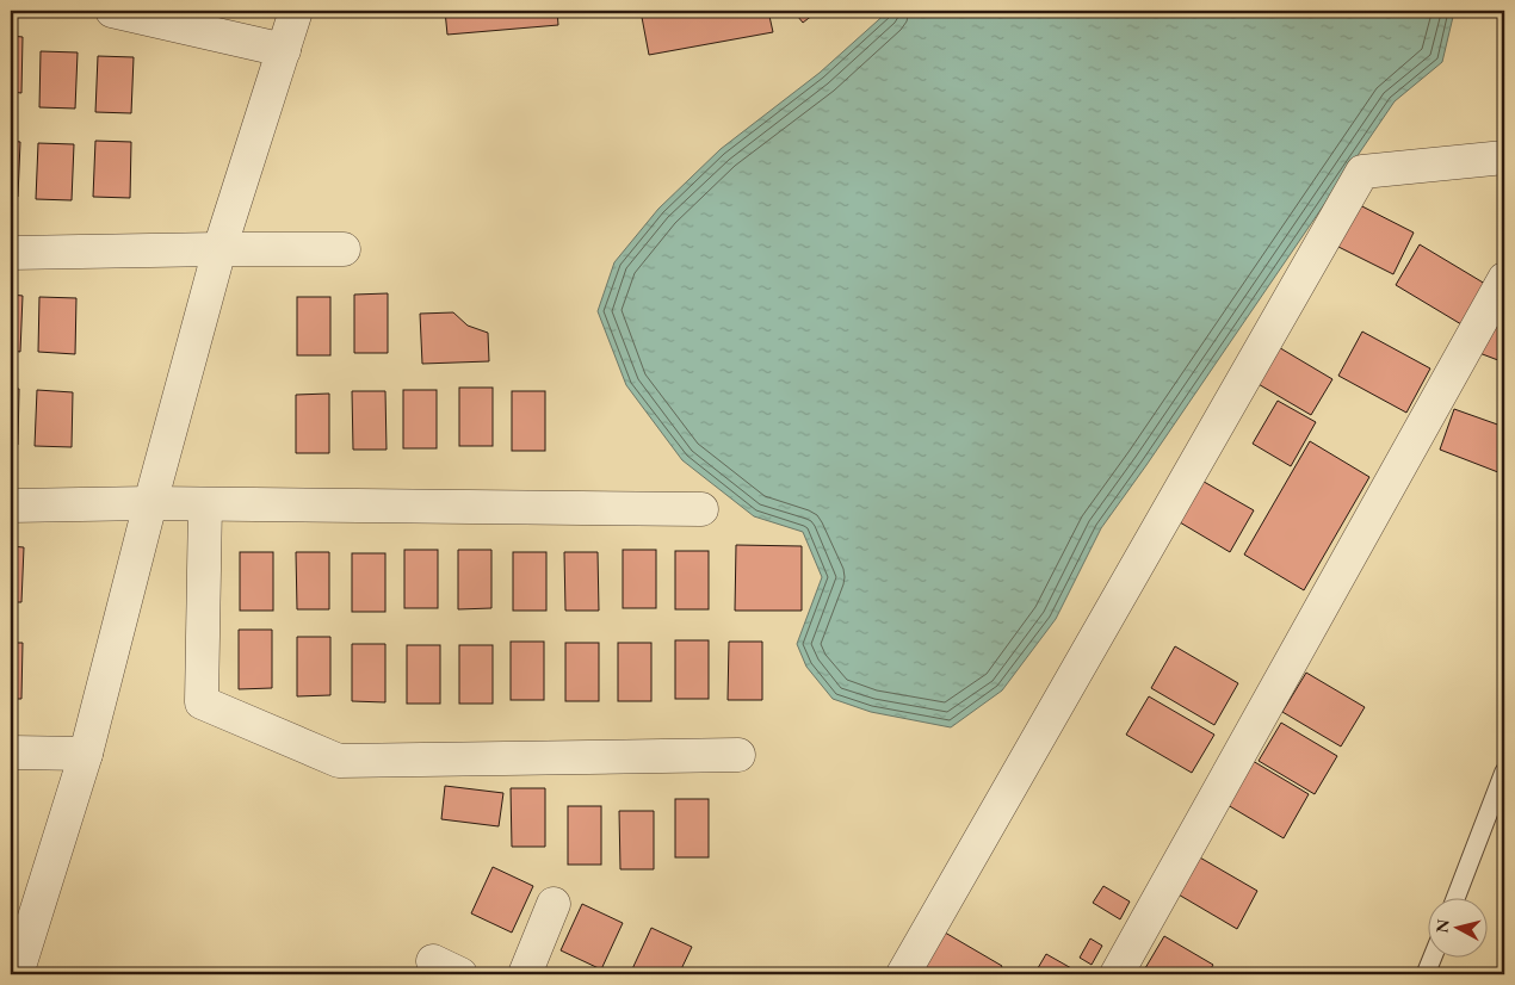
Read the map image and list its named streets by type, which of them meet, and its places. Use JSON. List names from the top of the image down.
{
  "north": "left"
}
